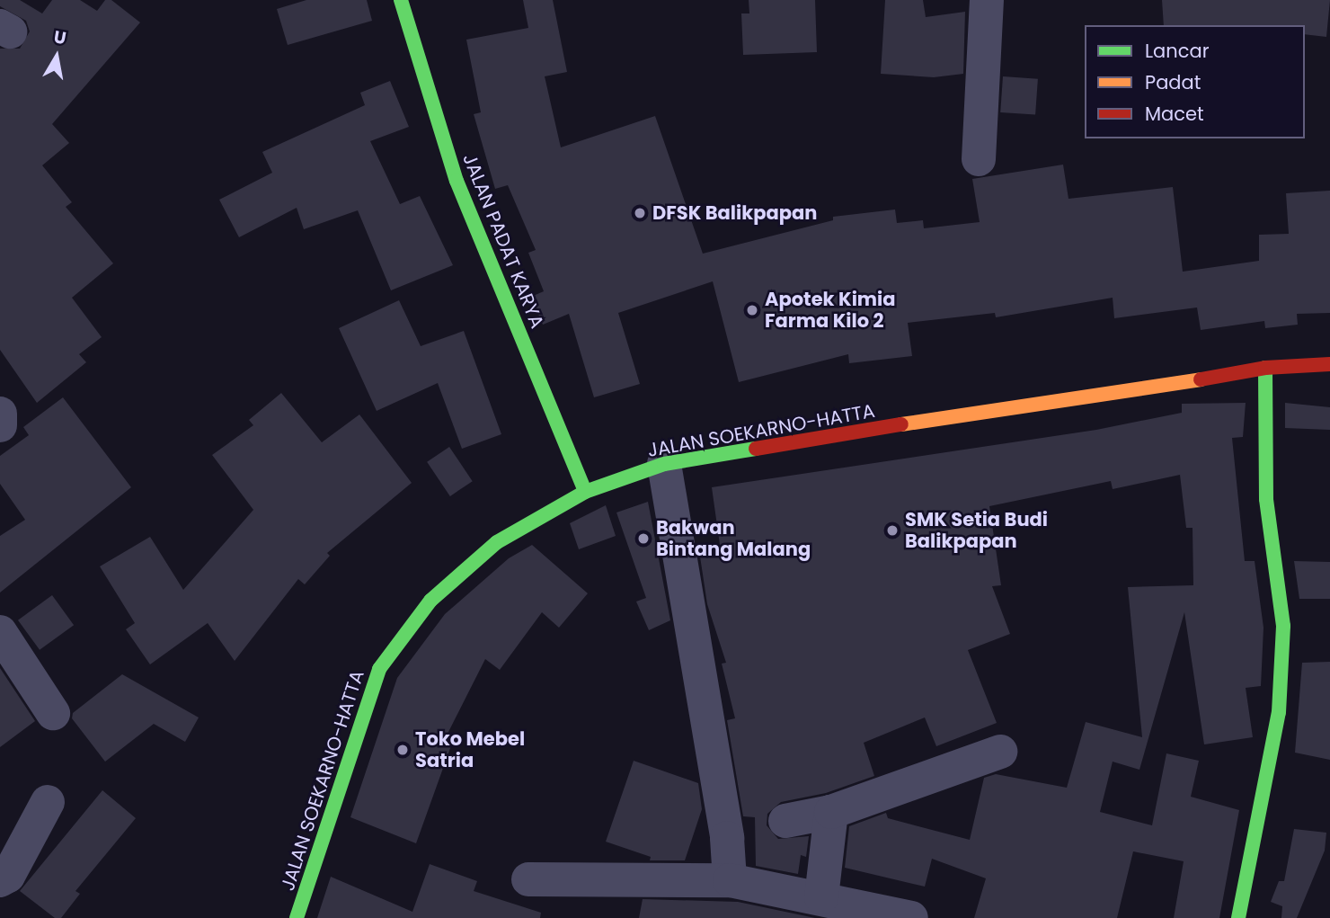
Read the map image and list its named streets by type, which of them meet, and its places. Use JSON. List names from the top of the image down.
{
  "streets": {
    "main road": ["JALAN PADAT KARYA", "JALAN SOEKARNO-HATTA"]
  },
  "crossings": [
    ["JALAN PADAT KARYA", "JALAN SOEKARNO-HATTA"]
  ],
  "places": [
    "DFSK Balikpapan",
    "Apotek Kimia Farma Kilo 2",
    "SMK Setia Budi Balikpapan",
    "Bakwan Bintang Malang",
    "Toko Mebel Satria"
  ],
  "legend": ["Lancar", "Padat", "Macet"],
  "north": "top"
}
